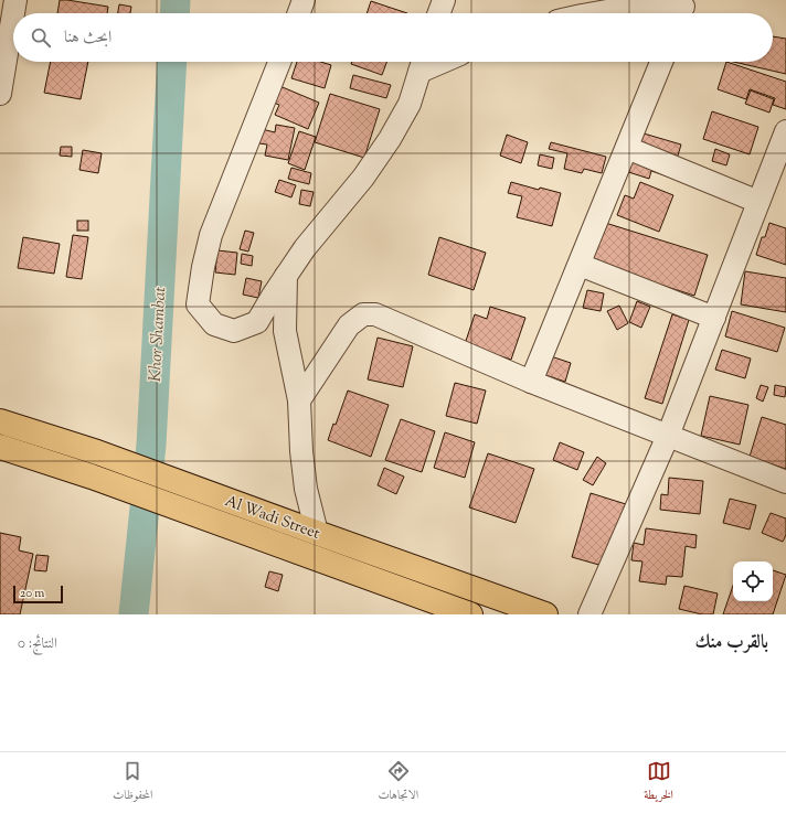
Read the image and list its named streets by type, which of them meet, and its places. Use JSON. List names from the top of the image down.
{
  "streets": {
    "main road": ["Al Wadi Street"]
  },
  "water": ["Khor Shambat"],
  "scale_bar": "20 m",
  "page": {
    "search": "ابحث هنا",
    "scale": "20 m",
    "heading": ["بالقرب منك", "النتائج: 0"],
    "nav": ["الخريطة", "الاتجاهات", "المحفوظات"]
  }
}
